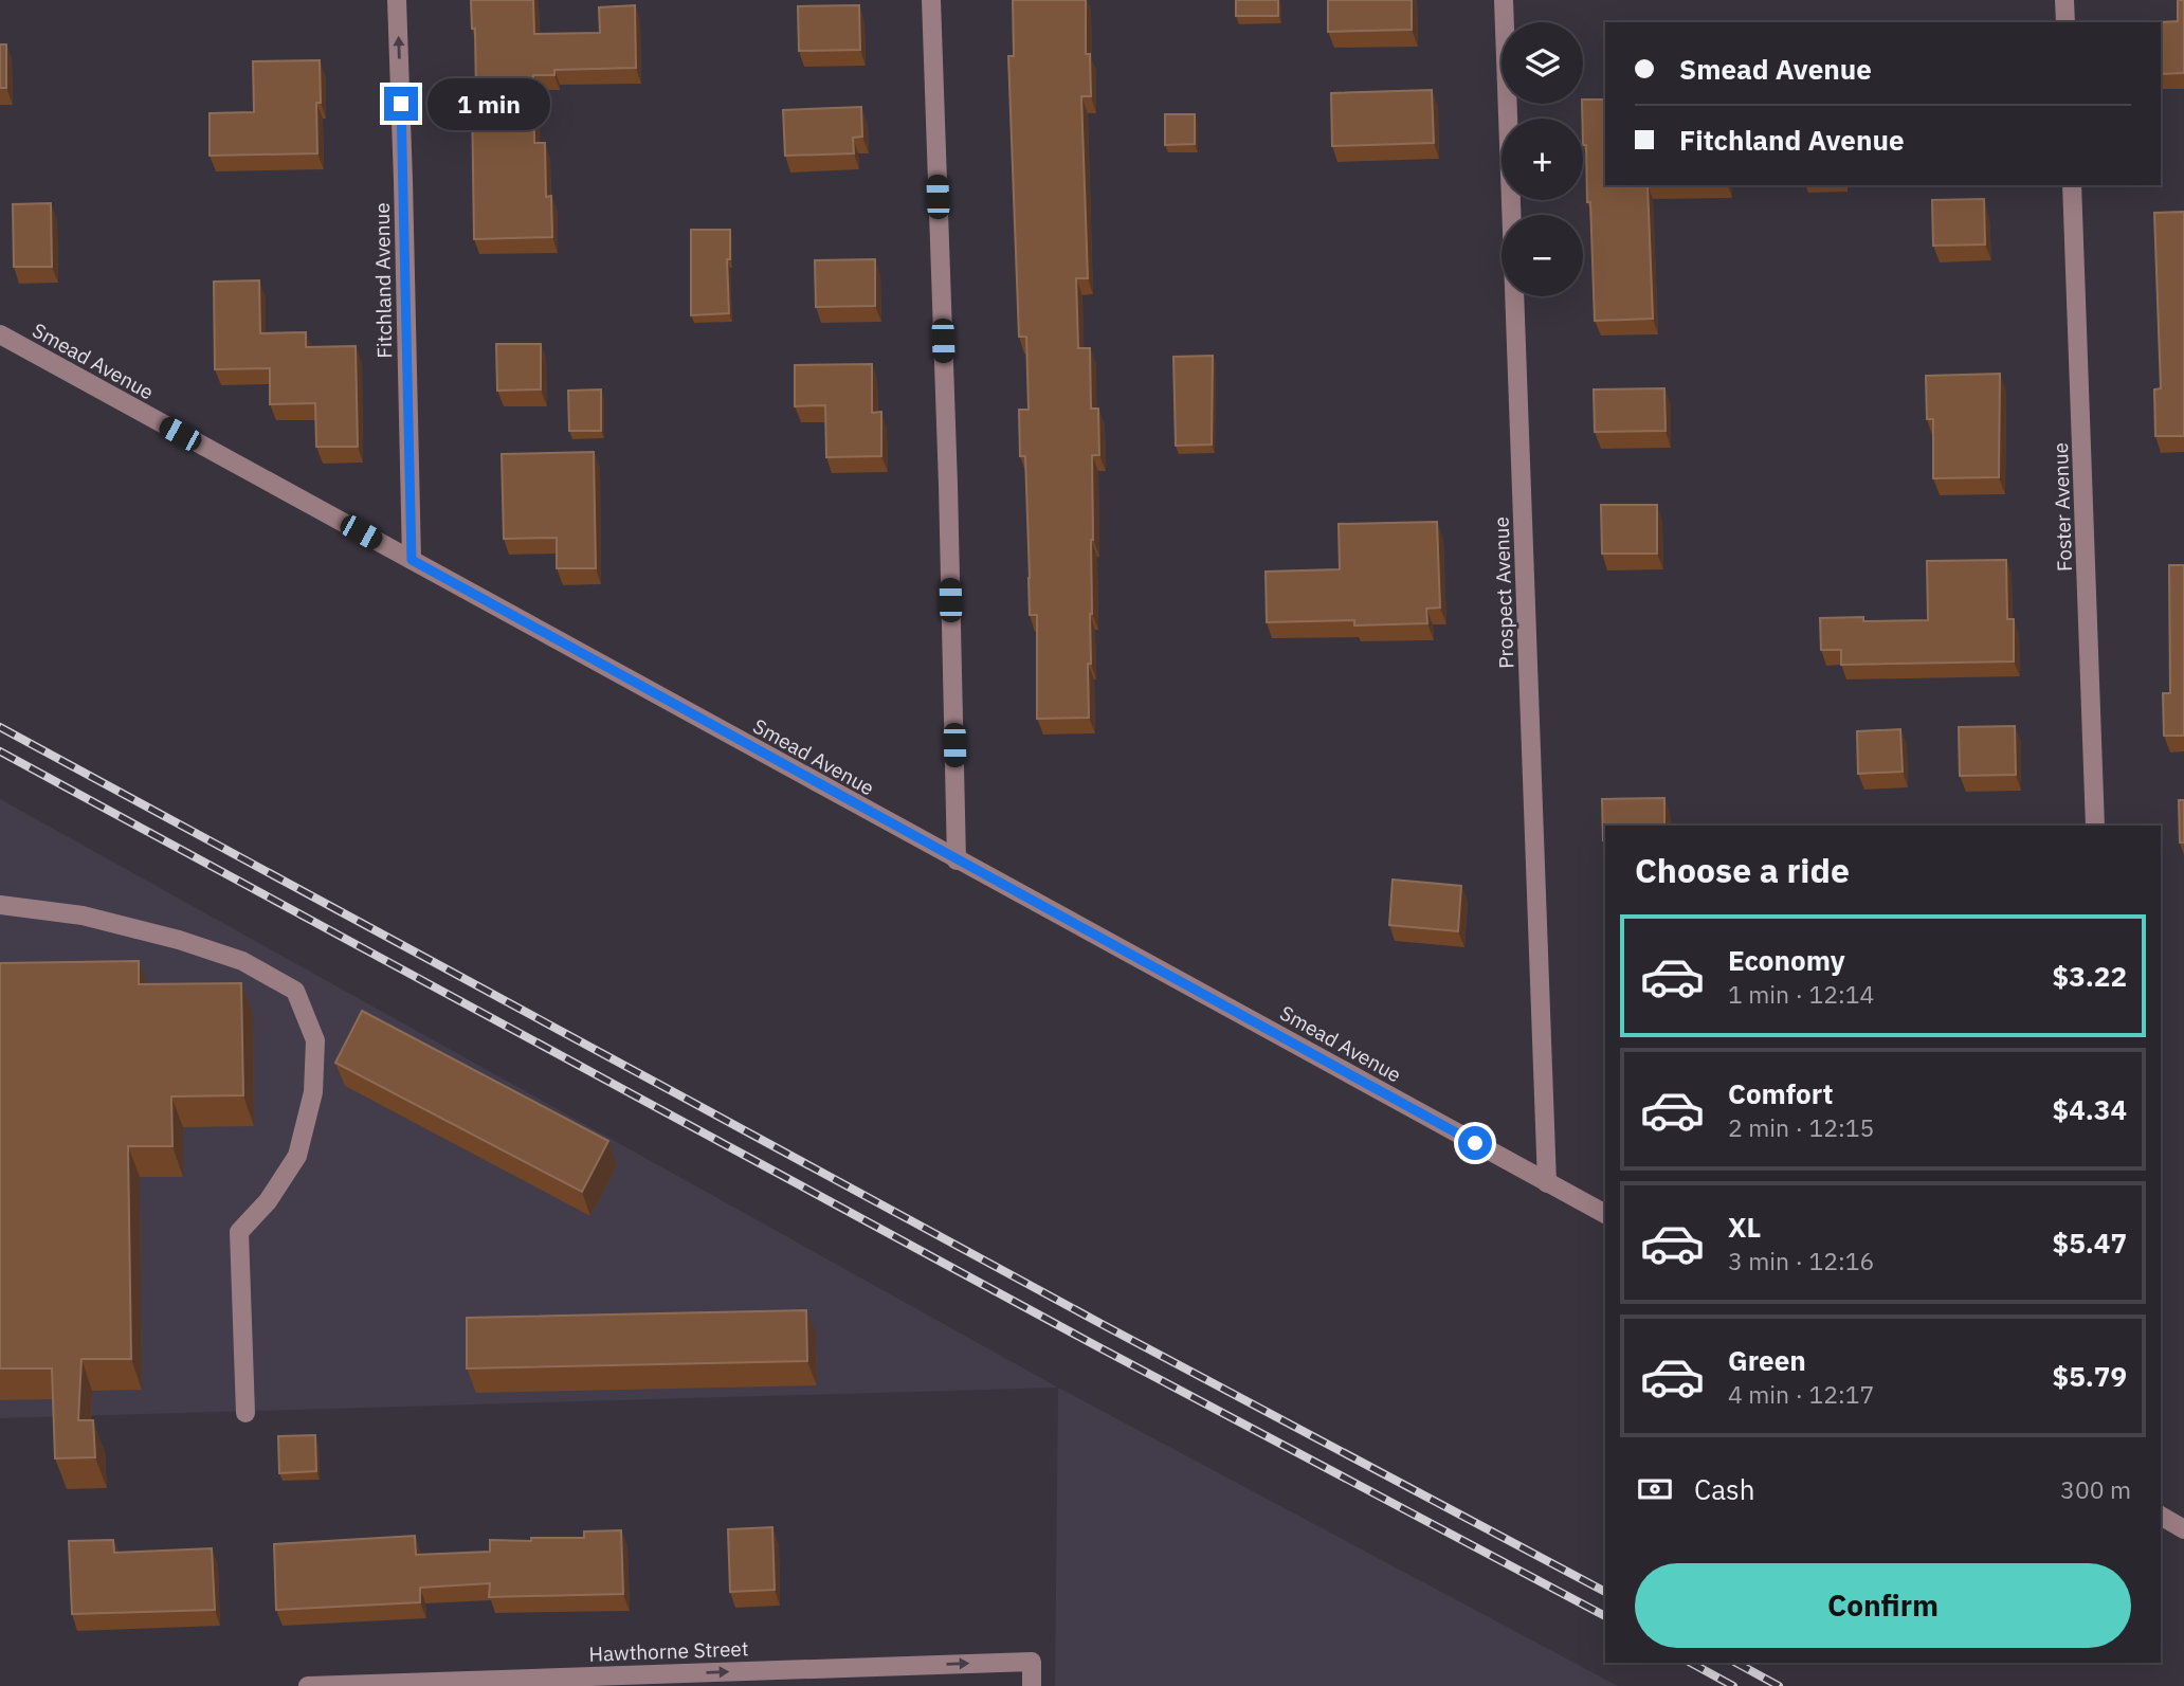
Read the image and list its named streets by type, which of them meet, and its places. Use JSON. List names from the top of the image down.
{
  "streets": {
    "street": [
      "Fitchland Avenue",
      "Smead Avenue",
      "Foster Avenue",
      "Prospect Avenue",
      "Hawthorne Street"
    ]
  },
  "crossings": [
    ["Fitchland Avenue", "Smead Avenue"],
    ["Smead Avenue", "Prospect Avenue"]
  ],
  "one_way": ["Fitchland Avenue", "Hawthorne Street"],
  "page": {
    "map_buttons": ["+", "−"],
    "banner": ["Smead Avenue", "Fitchland Avenue"],
    "bubble": "1 min",
    "heading": "Choose a ride",
    "list": [
      {
        "name": "Economy",
        "note": "1 min · 12:14",
        "value": "$3.22"
      },
      {
        "name": "Comfort",
        "note": "2 min · 12:15",
        "value": "$4.34"
      },
      {
        "name": "XL",
        "note": "3 min · 12:16",
        "value": "$5.47"
      },
      {
        "name": "Green",
        "note": "4 min · 12:17",
        "value": "$5.79"
      }
    ],
    "pay": ["Cash", "300 m"],
    "buttons": "Confirm"
  }
}
